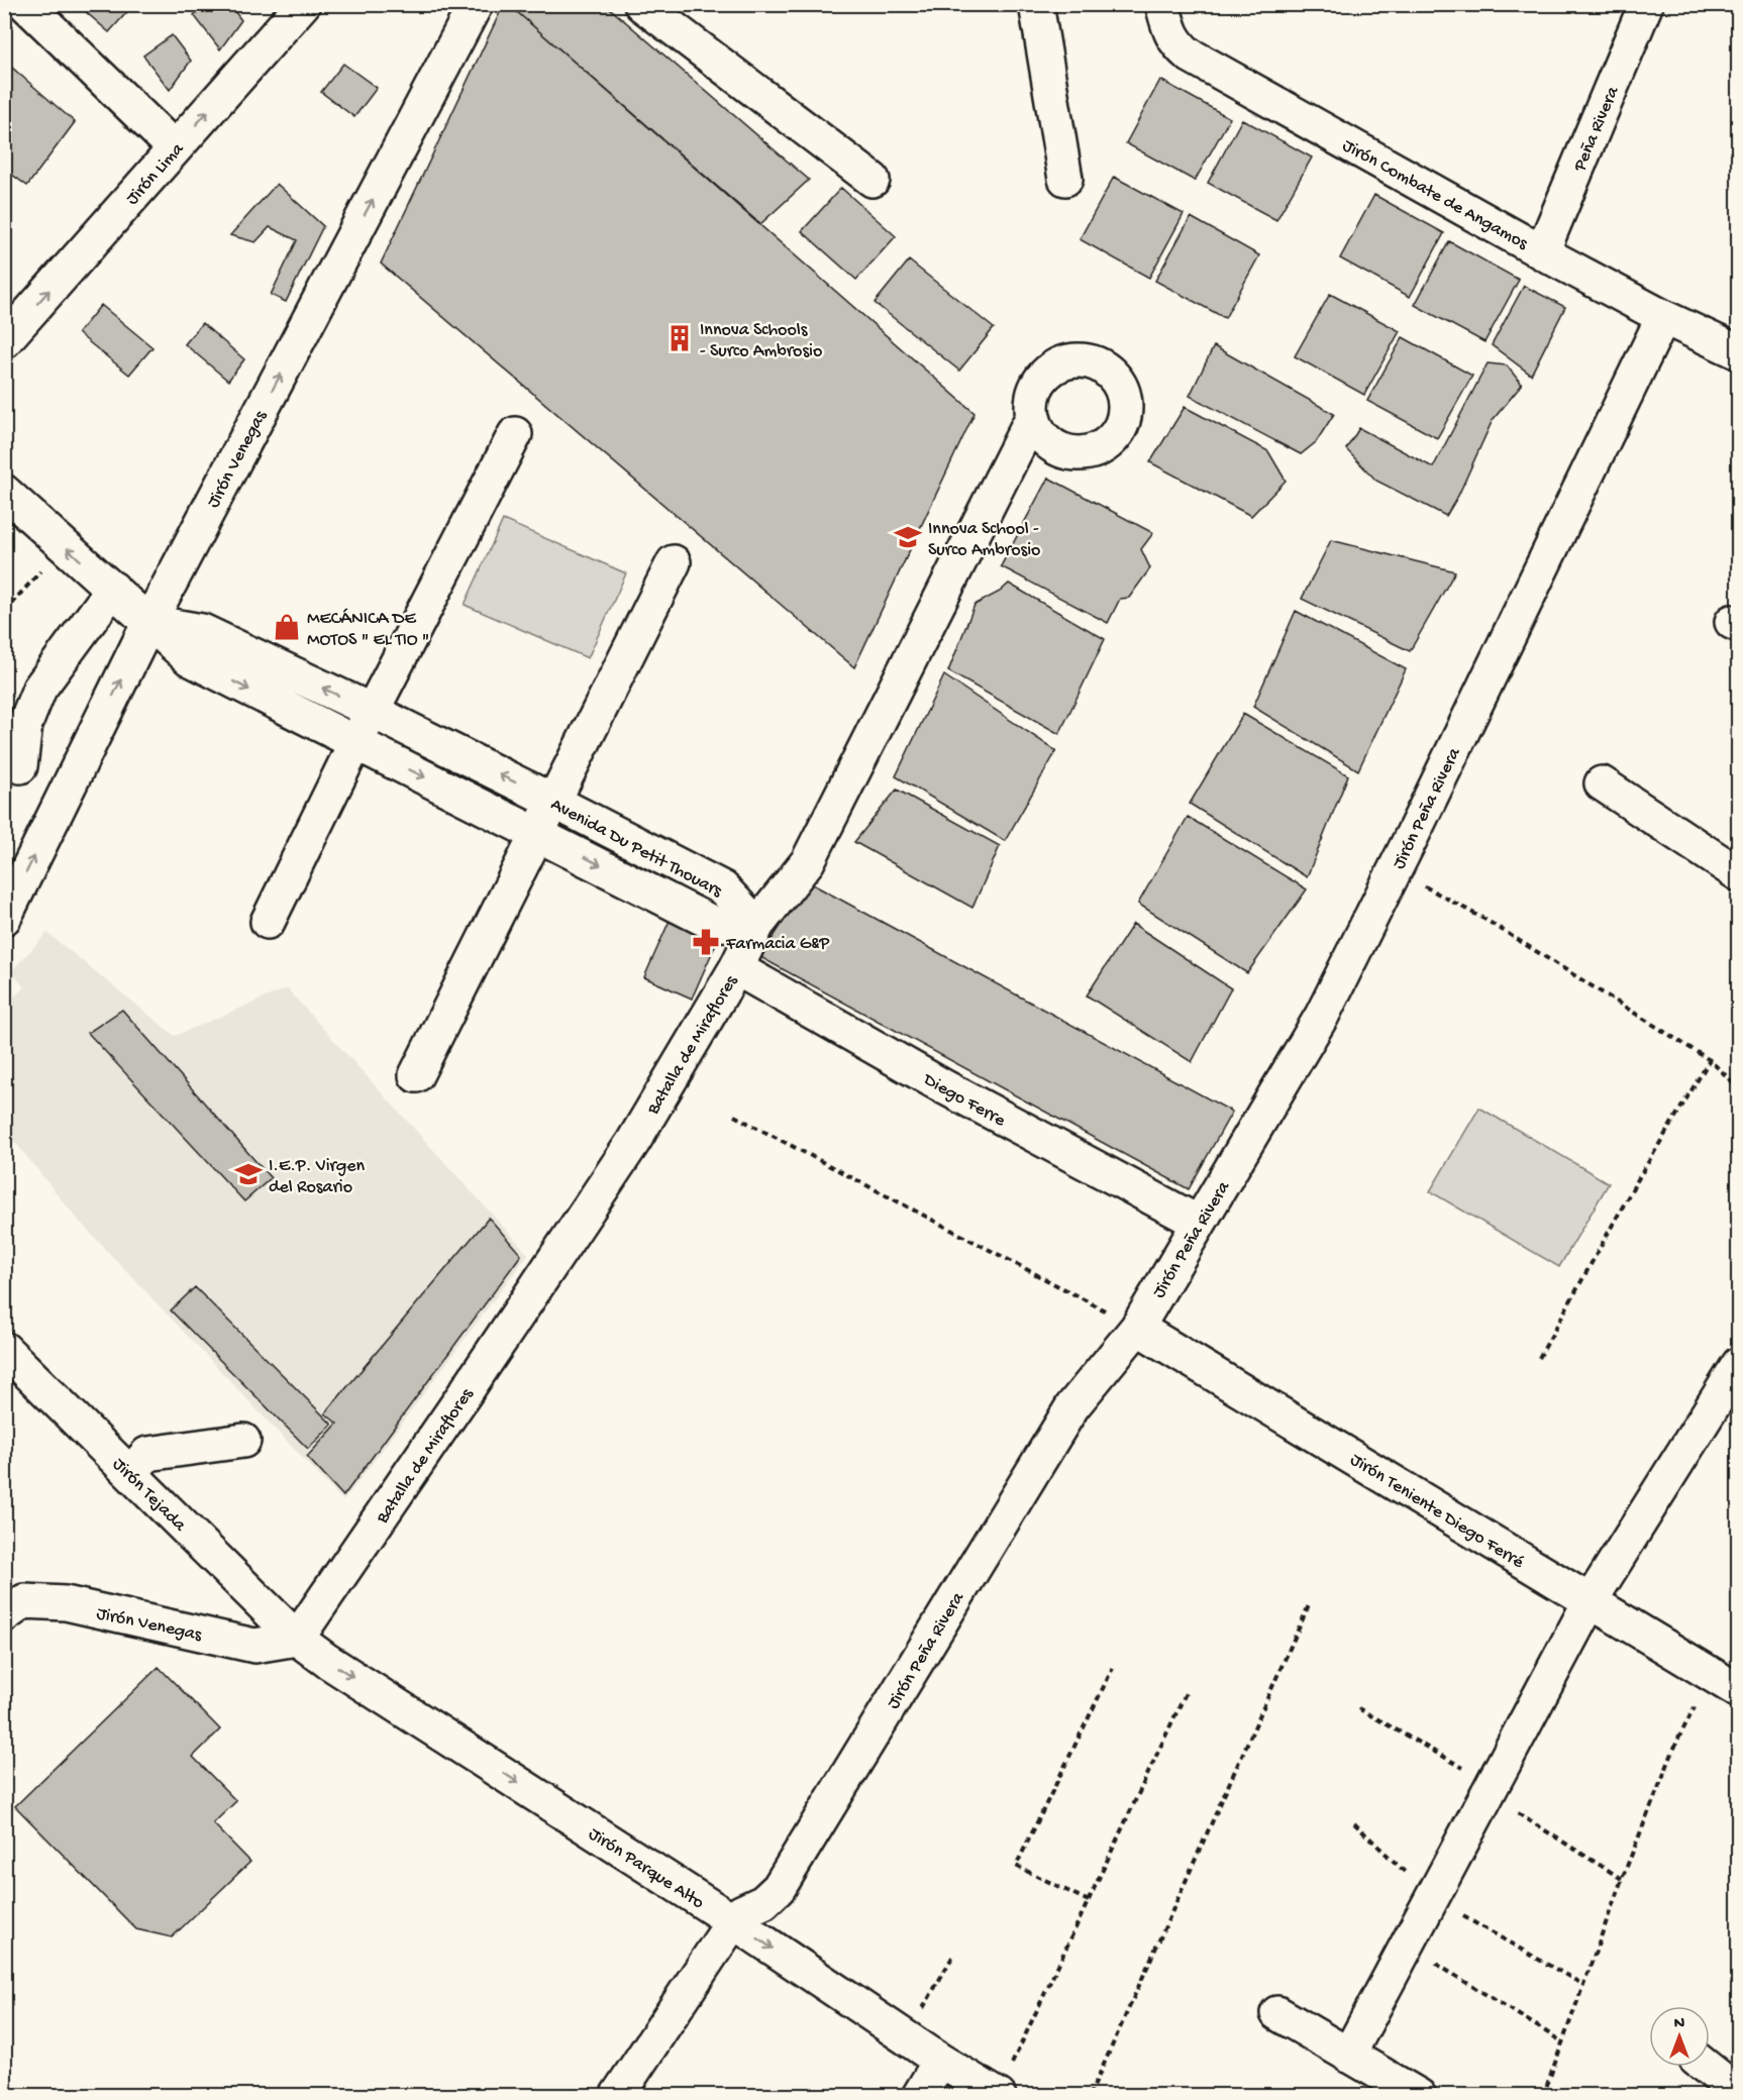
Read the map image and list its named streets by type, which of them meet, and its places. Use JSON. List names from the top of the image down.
{
  "streets": {
    "street": [
      "Peña Rivera",
      "Jirón Lima",
      "Jirón Combate de Angamos",
      "Jirón Venegas",
      "Jirón Peña Rivera",
      "Avenida Du Petit Thouars",
      "Batalla de Miraflores",
      "Diego Ferre",
      "Jirón Tejada",
      "Jirón Teniente Diego Ferré",
      "Jirón Parque Alto"
    ]
  },
  "crossings": [
    ["Peña Rivera", "Jirón Combate de Angamos"],
    ["Jirón Combate de Angamos", "Jirón Peña Rivera"],
    ["Jirón Venegas", "Avenida Du Petit Thouars"],
    ["Jirón Venegas", "Batalla de Miraflores"],
    ["Jirón Venegas", "Jirón Tejada"],
    ["Jirón Venegas", "Jirón Parque Alto"],
    ["Jirón Peña Rivera", "Diego Ferre"],
    ["Jirón Peña Rivera", "Jirón Teniente Diego Ferré"],
    ["Jirón Peña Rivera", "Jirón Parque Alto"],
    ["Avenida Du Petit Thouars", "Batalla de Miraflores"],
    ["Batalla de Miraflores", "Diego Ferre"],
    ["Batalla de Miraflores", "Jirón Tejada"],
    ["Batalla de Miraflores", "Jirón Parque Alto"],
    ["Jirón Tejada", "Jirón Parque Alto"]
  ],
  "one_way": ["Jirón Lima", "Jirón Parque Alto"],
  "places": {
    "building": ["Innova Schools - Surco Ambrosio"],
    "school or university": ["Innova School - Surco Ambrosio", "I.E.P. Virgen del Rosario"],
    "shop": ["MECÁNICA DE MOTOS \" EL TIO \""],
    "pharmacy": ["Farmacia G&P"]
  },
  "north": "top"
}
